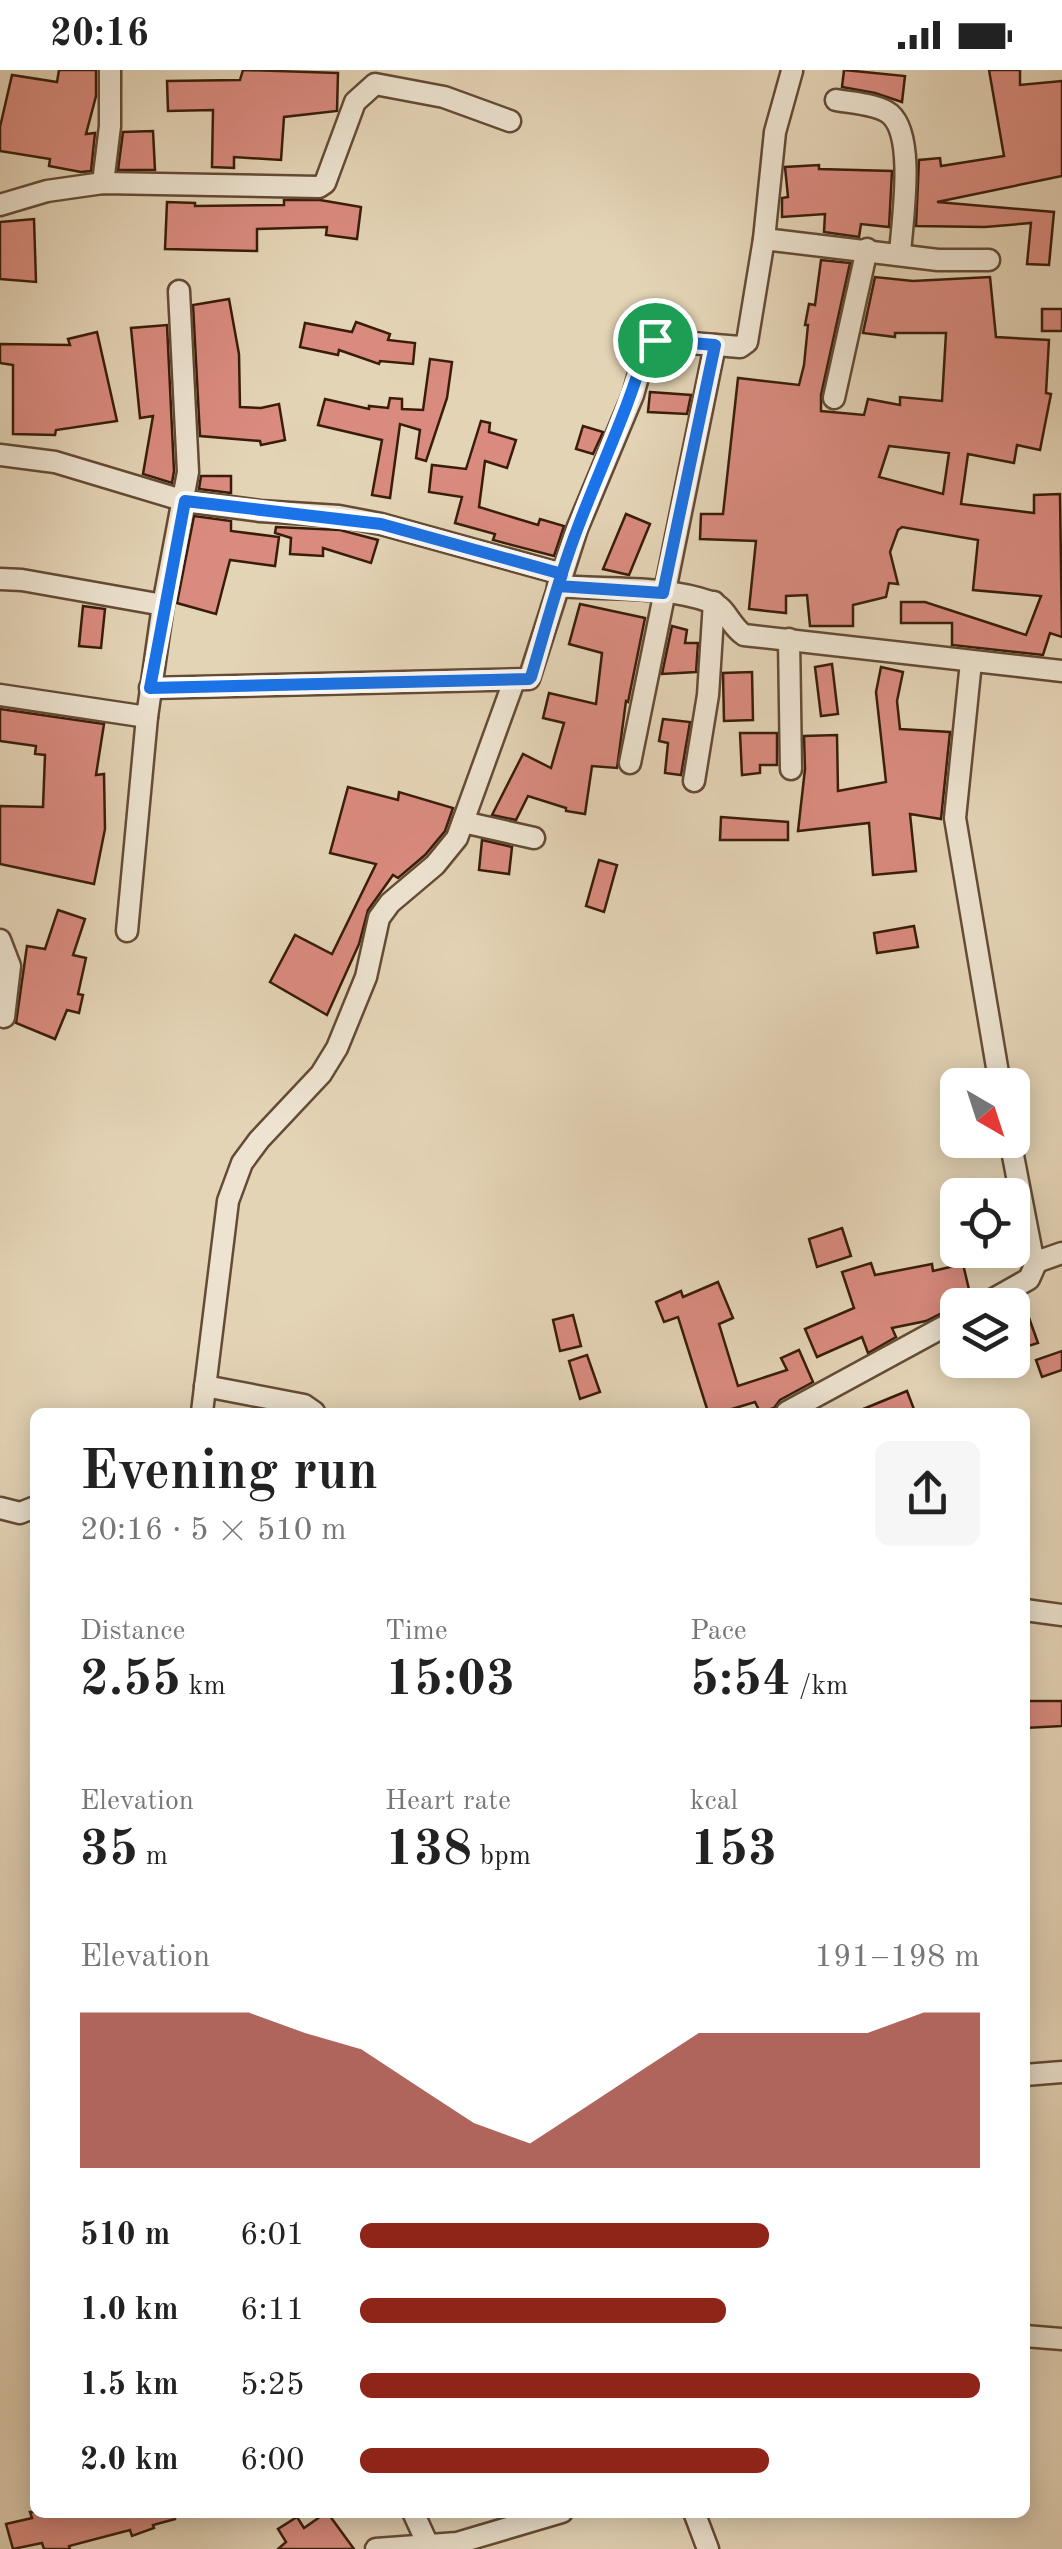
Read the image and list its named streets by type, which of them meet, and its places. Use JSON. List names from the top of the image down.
{
  "north": "bottom right",
  "page": {
    "status": "20:16",
    "heading": ["Evening run", "20:16 · 5 × 510 m"],
    "stats": [
      ["Distance", "2.55 km"],
      ["Time", "15:03"],
      ["Pace", "5:54 /km"],
      ["Elevation", "35 m"],
      ["Heart rate", "138 bpm"],
      ["kcal", "153"]
    ],
    "chart": ["Elevation", "191–198 m"],
    "list": [
      {
        "name": "510 m",
        "note": "6:01"
      },
      {
        "name": "1.0 km",
        "note": "6:11"
      },
      {
        "name": "1.5 km",
        "note": "5:25"
      },
      {
        "name": "2.0 km",
        "note": "6:00"
      }
    ]
  }
}
